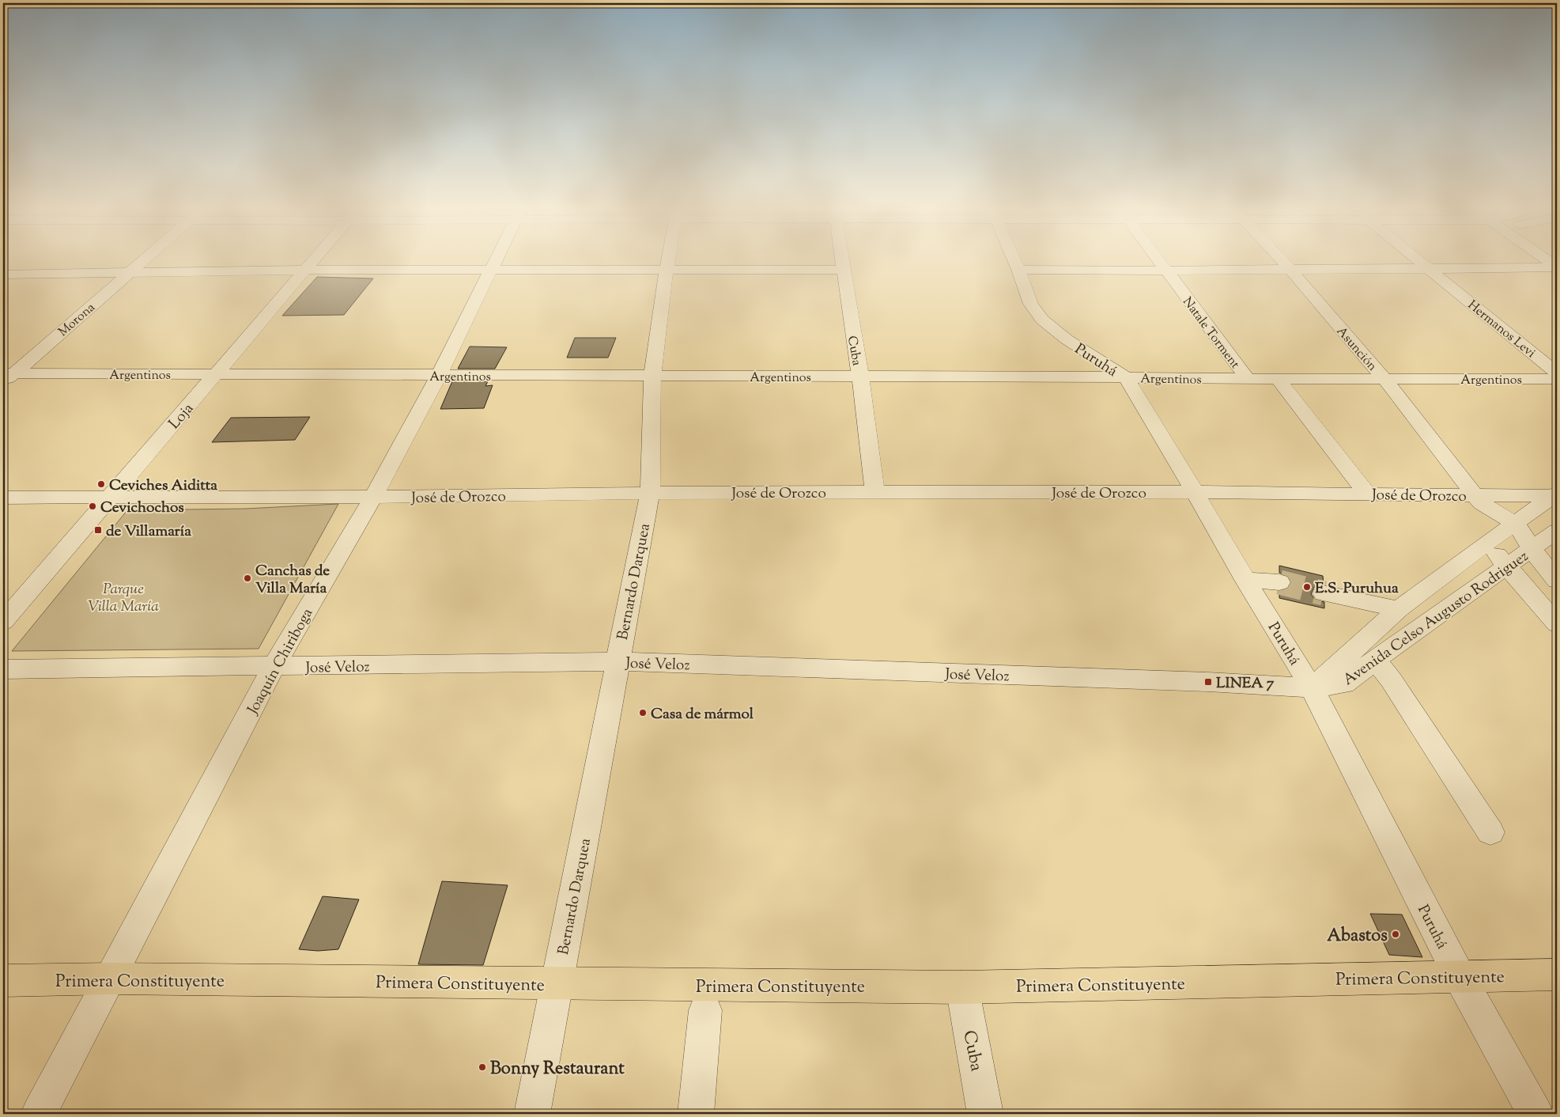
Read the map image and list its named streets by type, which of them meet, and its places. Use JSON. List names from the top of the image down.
{
  "streets": {
    "main road": ["Primera Constituyente"],
    "street": [
      "Morona",
      "Hermanos Levi",
      "Natale Torment",
      "Asunción",
      "Cuba",
      "Puruhá",
      "Argentinos",
      "Loja",
      "José de Orozco",
      "Bernardo Darquea",
      "Avenida Celso Augusto Rodriguez",
      "Joaquín Chiriboga",
      "José Veloz"
    ]
  },
  "crossings": [
    ["Morona", "Argentinos"],
    ["Natale Torment", "Argentinos"],
    ["Asunción", "Argentinos"],
    ["Asunción", "José de Orozco"],
    ["Asunción", "Avenida Celso Augusto Rodriguez"],
    ["Cuba", "Argentinos"],
    ["Cuba", "José de Orozco"],
    ["Cuba", "Primera Constituyente"],
    ["Puruhá", "Argentinos"],
    ["Puruhá", "José de Orozco"],
    ["Puruhá", "Avenida Celso Augusto Rodriguez"],
    ["Puruhá", "José Veloz"],
    ["Puruhá", "Primera Constituyente"],
    ["Argentinos", "Loja"],
    ["Argentinos", "Bernardo Darquea"],
    ["Argentinos", "Joaquín Chiriboga"],
    ["Loja", "José de Orozco"],
    ["José de Orozco", "Bernardo Darquea"],
    ["José de Orozco", "Avenida Celso Augusto Rodriguez"],
    ["José de Orozco", "Joaquín Chiriboga"],
    ["Bernardo Darquea", "José Veloz"],
    ["Bernardo Darquea", "Primera Constituyente"],
    ["Avenida Celso Augusto Rodriguez", "José Veloz"],
    ["Joaquín Chiriboga", "José Veloz"],
    ["Joaquín Chiriboga", "Primera Constituyente"]
  ],
  "parks": ["Parque Villa María"],
  "places": {
    "other": [
      "Ceviches Aiditta",
      "Cevichochos",
      "Canchas de Villa María",
      "E.S. Puruhua",
      "Casa de mármol",
      "Abastos",
      "Bonny Restaurant"
    ],
    "transit": ["de Villamaría", "LINEA 7"]
  }
}
